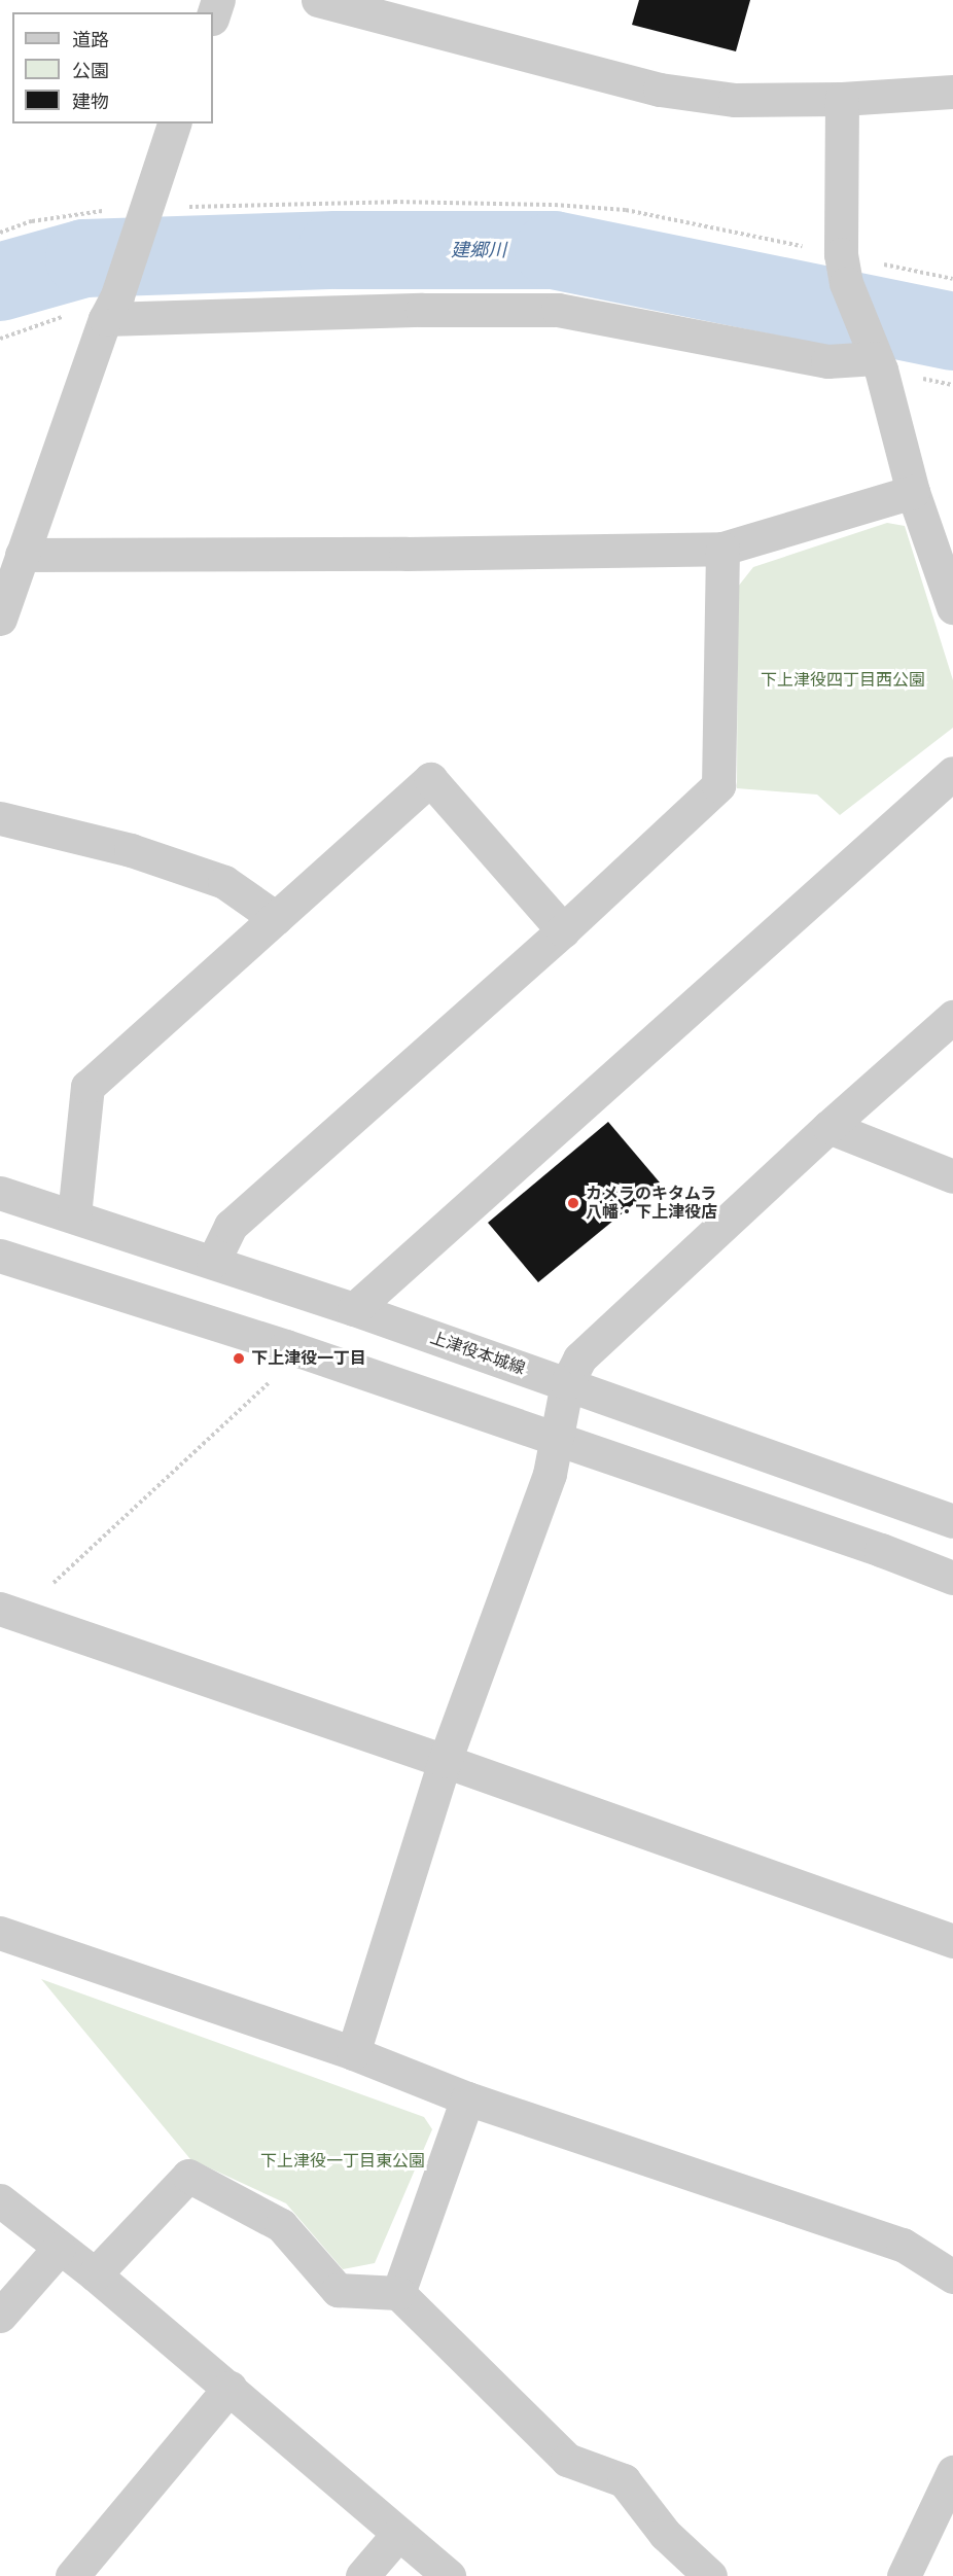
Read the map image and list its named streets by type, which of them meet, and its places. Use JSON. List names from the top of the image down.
{
  "streets": {
    "street": ["上津役本城線"]
  },
  "water": ["建郷川"],
  "parks": ["下上津役四丁目西公園", "下上津役一丁目東公園"],
  "places": ["カメラのキタムラ 八幡・下上津役店", "下上津役一丁目"],
  "legend": ["道路", "公園", "建物"]
}
